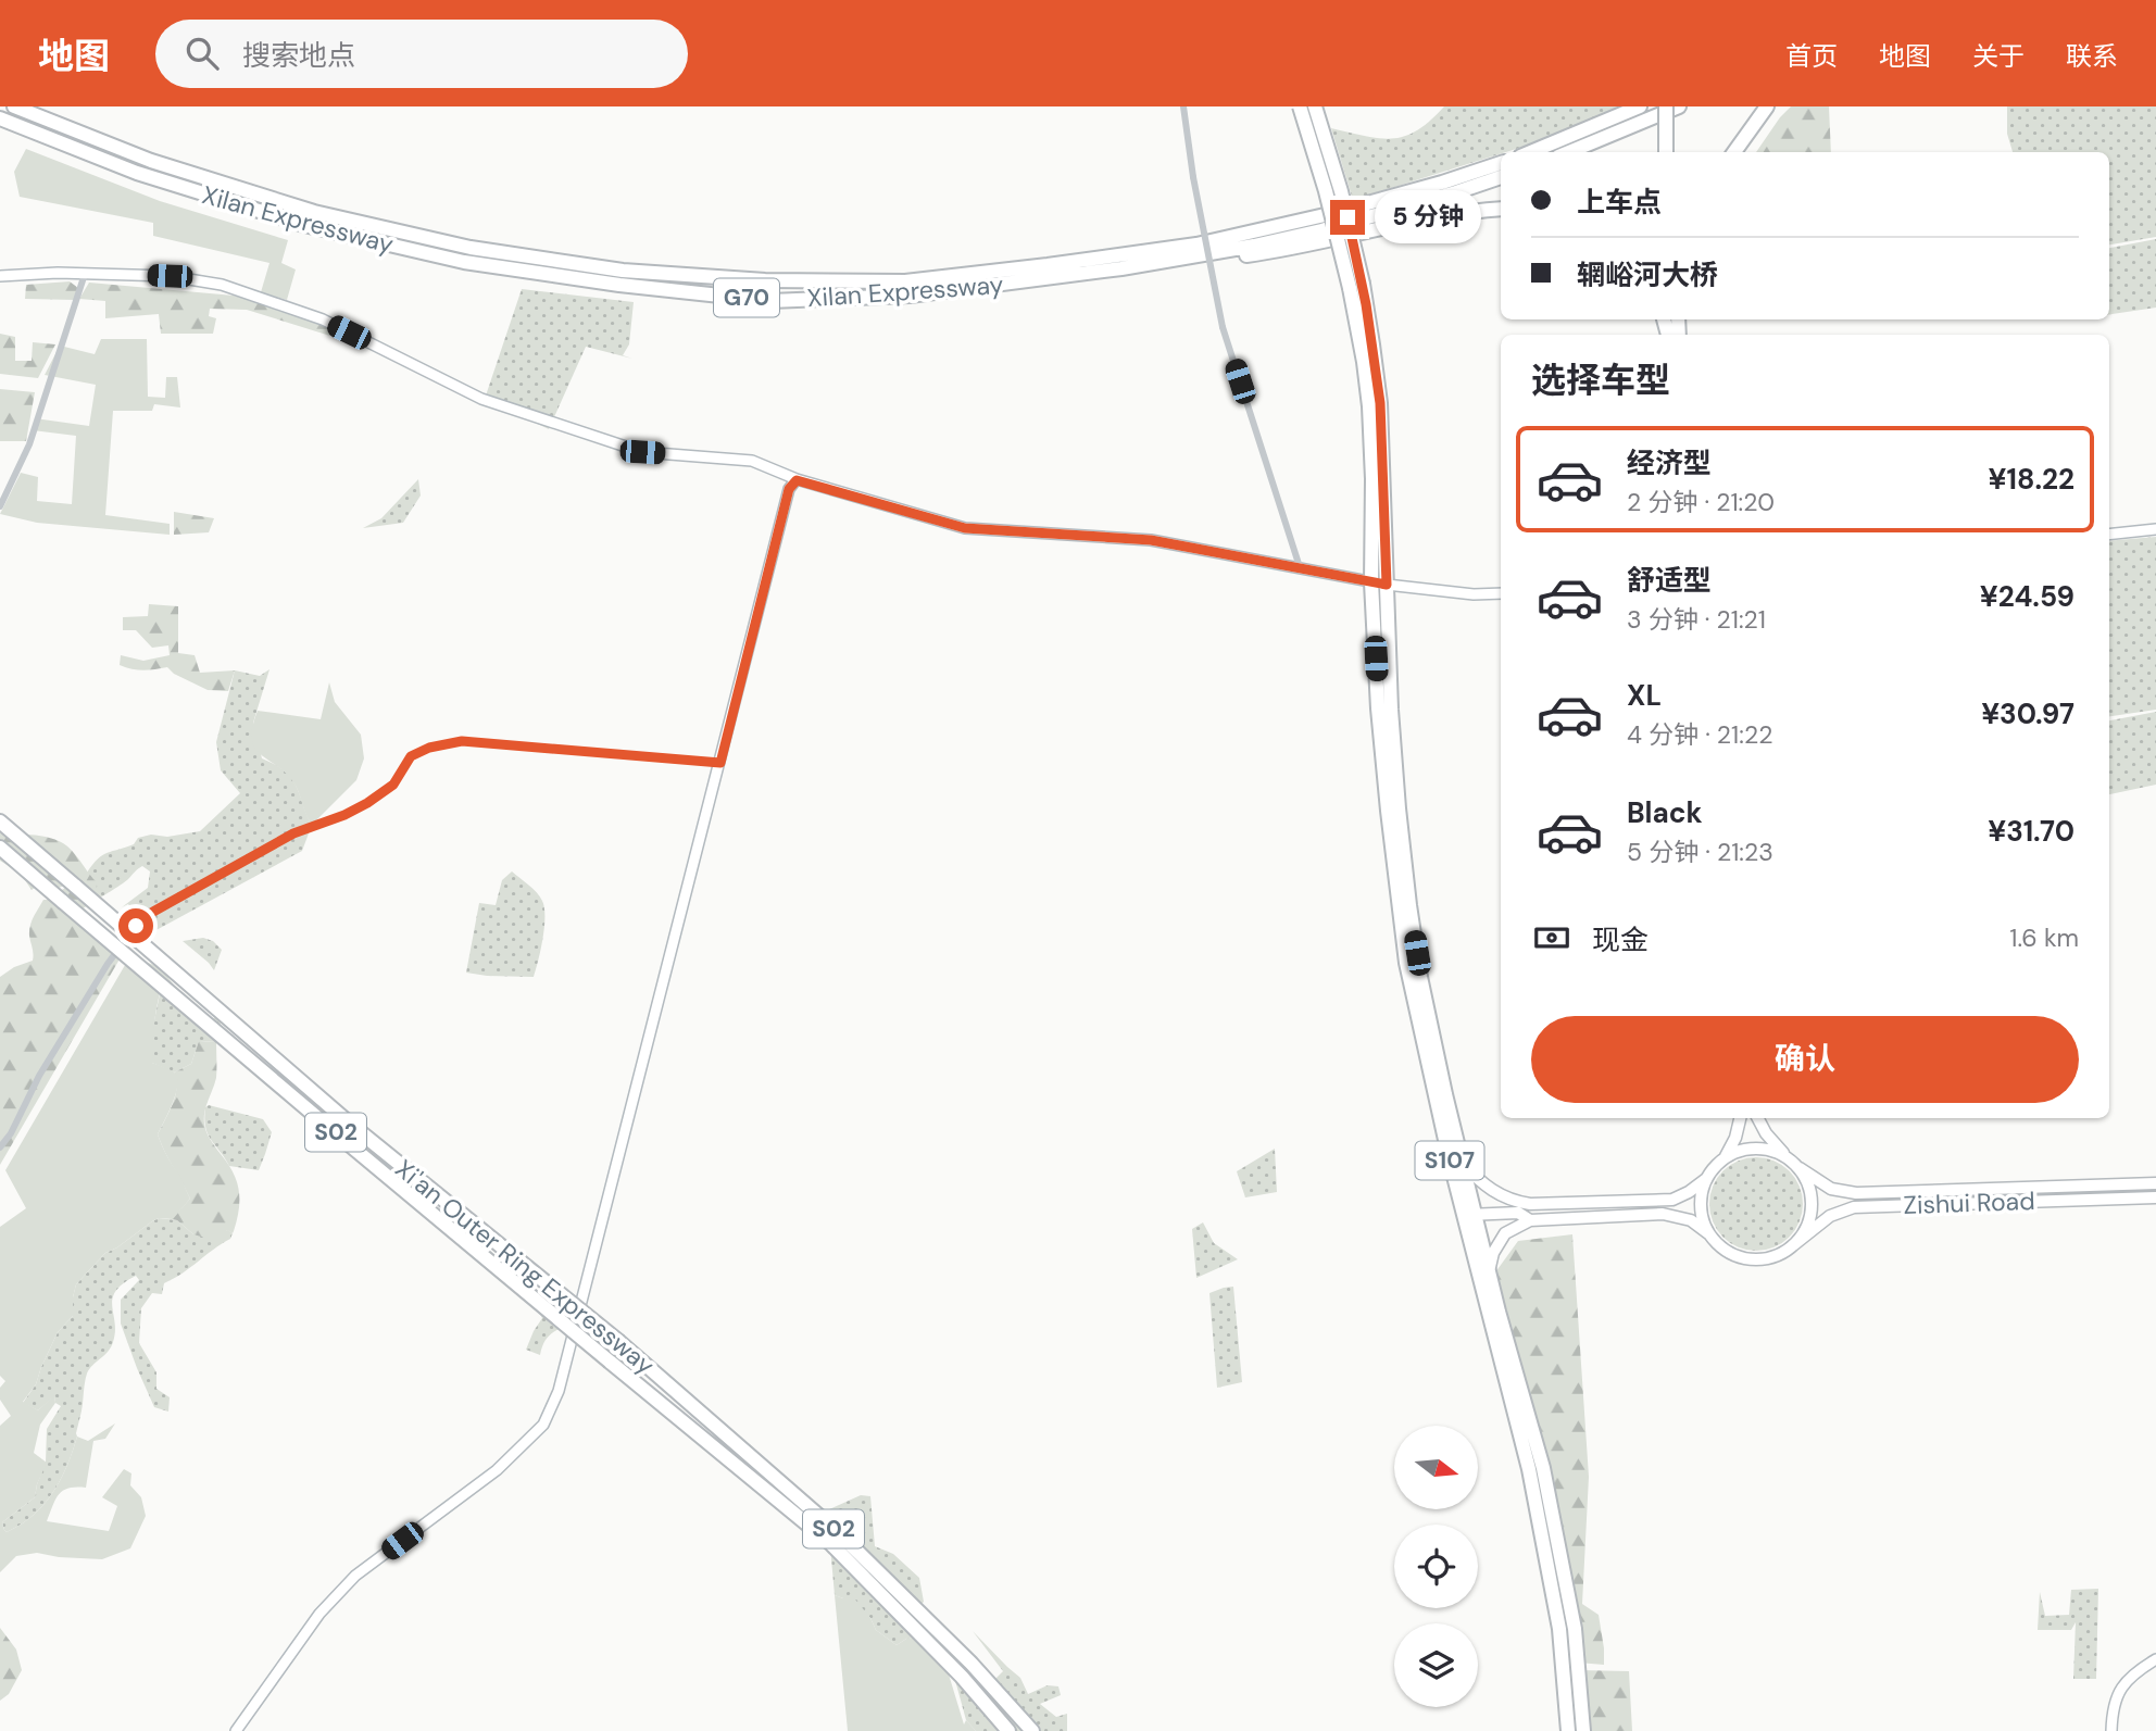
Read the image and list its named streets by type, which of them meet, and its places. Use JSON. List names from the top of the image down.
{
  "streets": {
    "highway": [
      "Xilan Expressway",
      "G70",
      "S02",
      "S107",
      "Xi'an Outer Ring Expressway"
    ],
    "main road": ["Zishui Road"]
  },
  "north": "right",
  "page": {
    "header": "地图",
    "search": "搜索地点",
    "nav": [
      "首页",
      "地图",
      "关于",
      "联系"
    ],
    "banner": ["上车点", "辋峪河大桥"],
    "bubble": "5 分钟",
    "heading": "选择车型",
    "list": [
      {
        "name": "经济型",
        "note": "2 分钟 · 21:20",
        "value": "¥18.22"
      },
      {
        "name": "舒适型",
        "note": "3 分钟 · 21:21",
        "value": "¥24.59"
      },
      {
        "name": "XL",
        "note": "4 分钟 · 21:22",
        "value": "¥30.97"
      },
      {
        "name": "Black",
        "note": "5 分钟 · 21:23",
        "value": "¥31.70"
      }
    ],
    "pay": ["现金", "1.6 km"],
    "buttons": "确认"
  }
}
